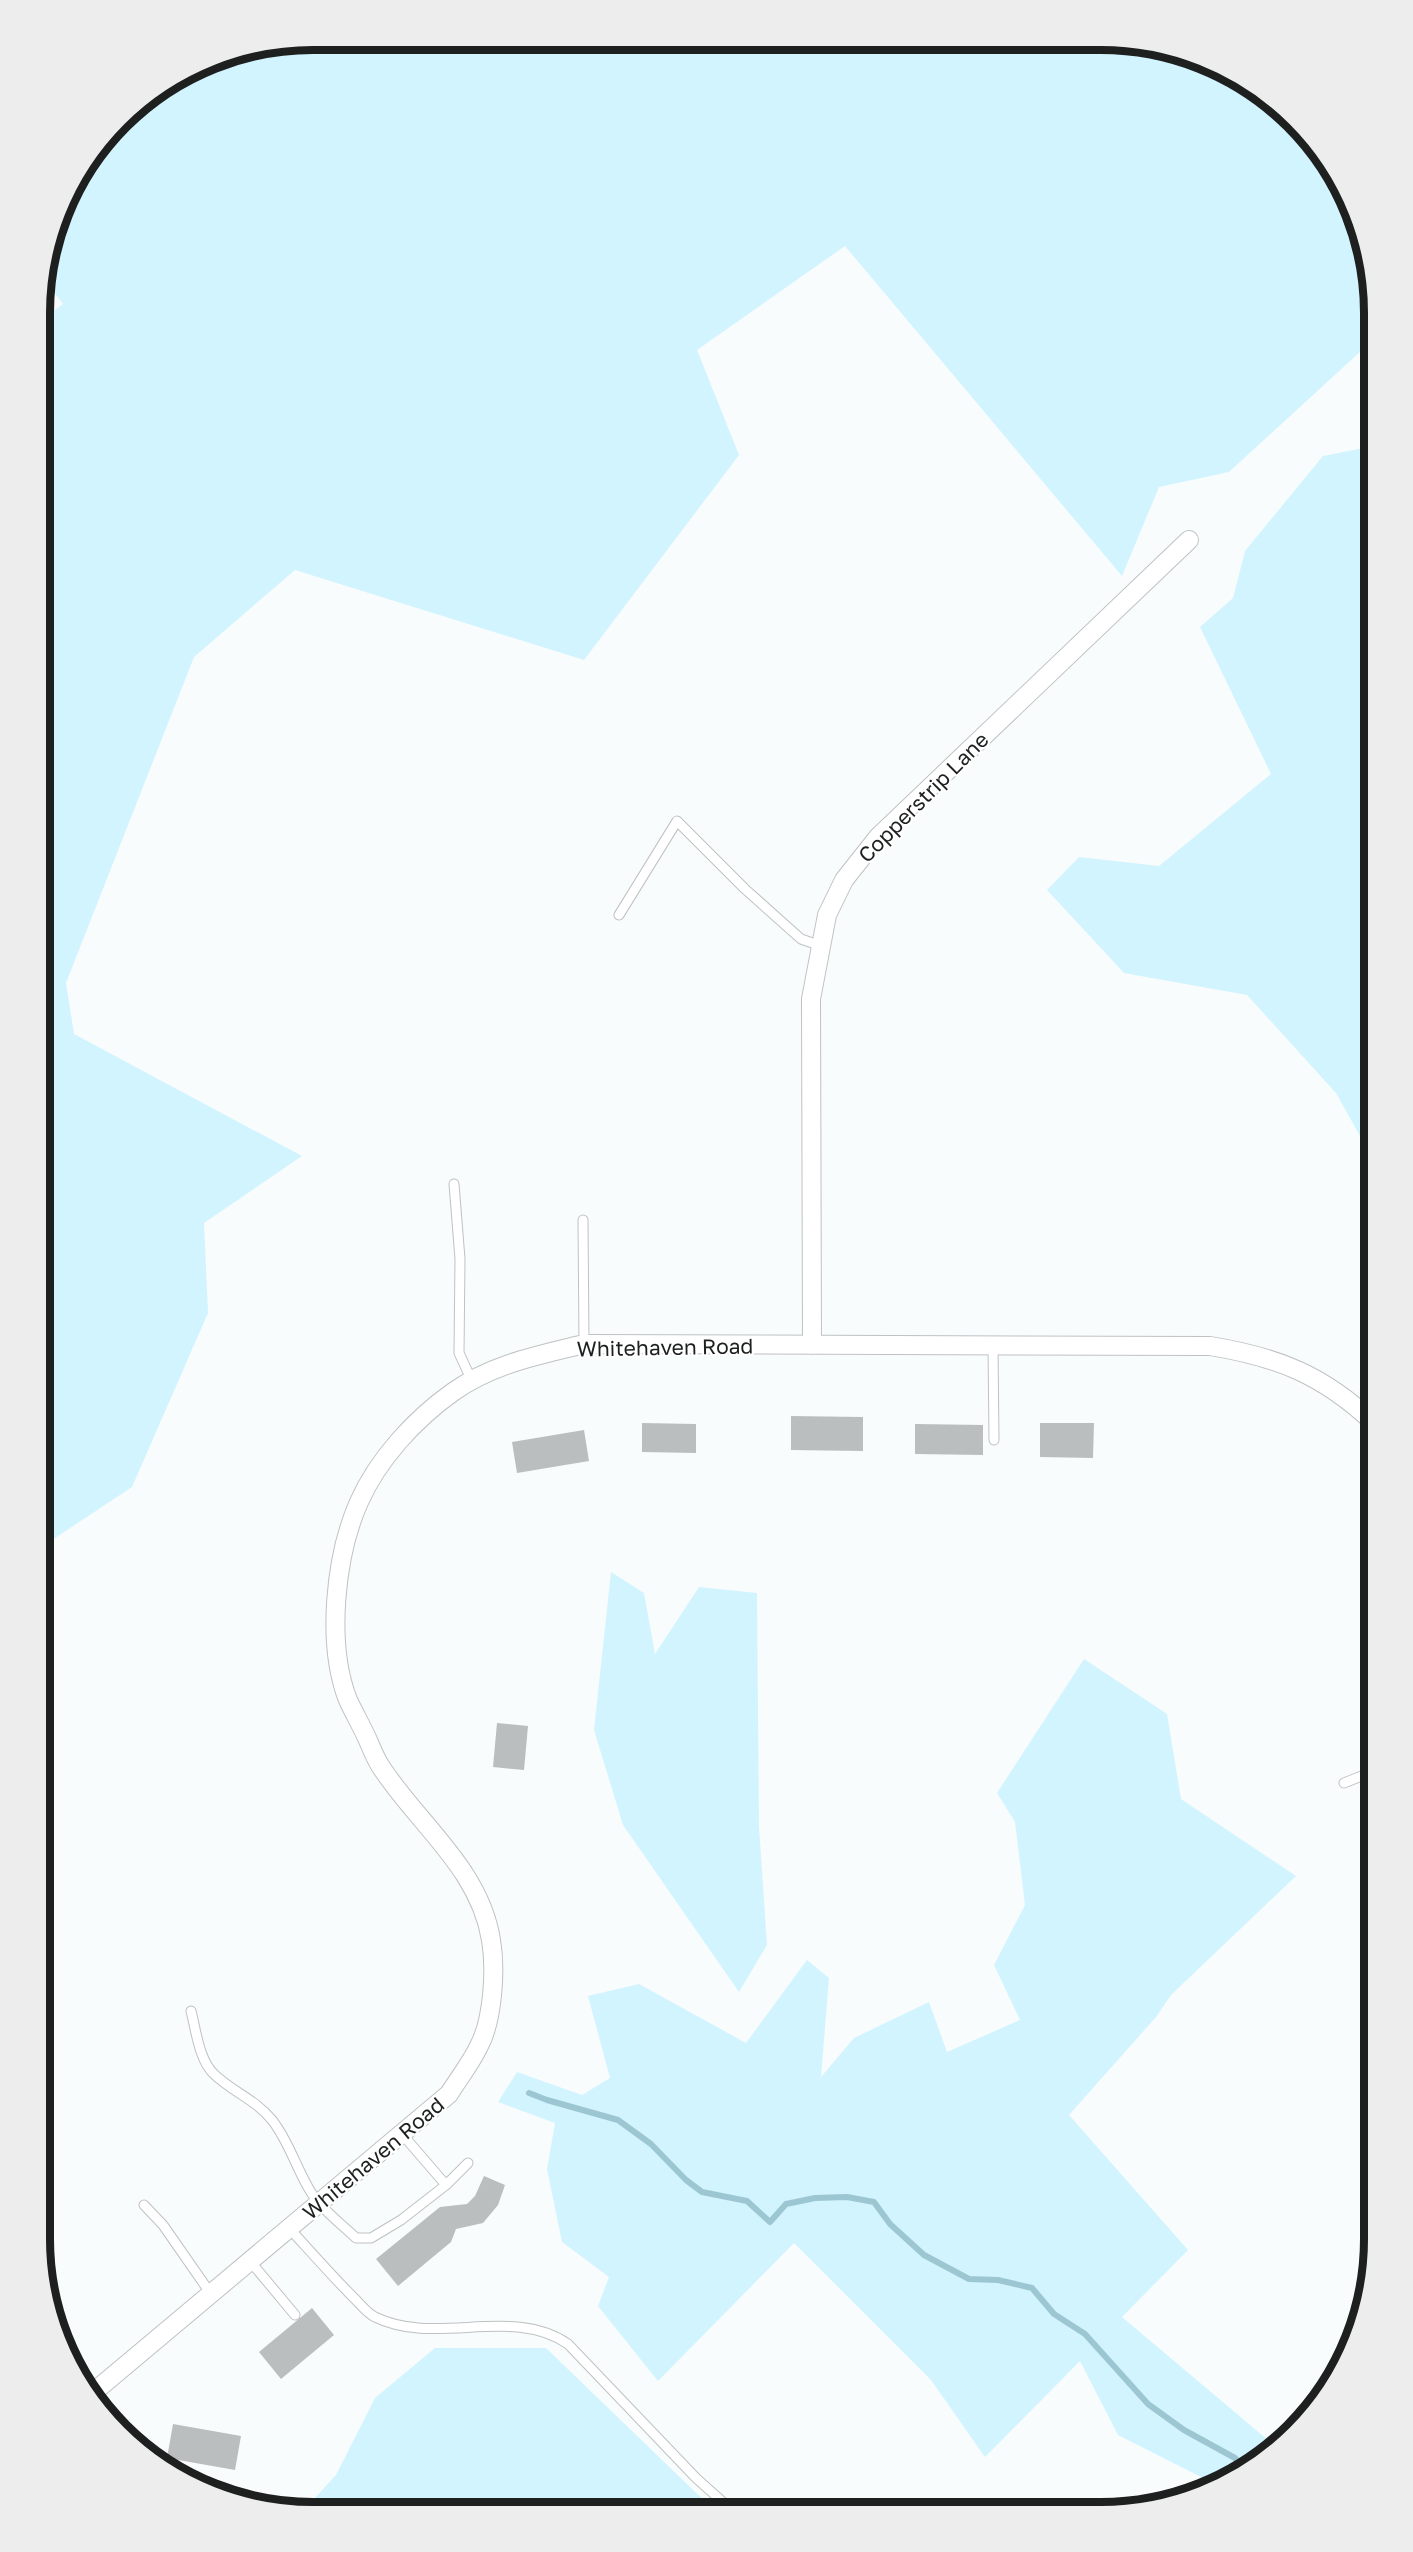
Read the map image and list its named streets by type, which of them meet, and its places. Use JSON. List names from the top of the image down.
{
  "streets": {
    "street": ["Copperstrip Lane", "Whitehaven Road"]
  },
  "crossings": [
    ["Copperstrip Lane", "Whitehaven Road"]
  ]
}
